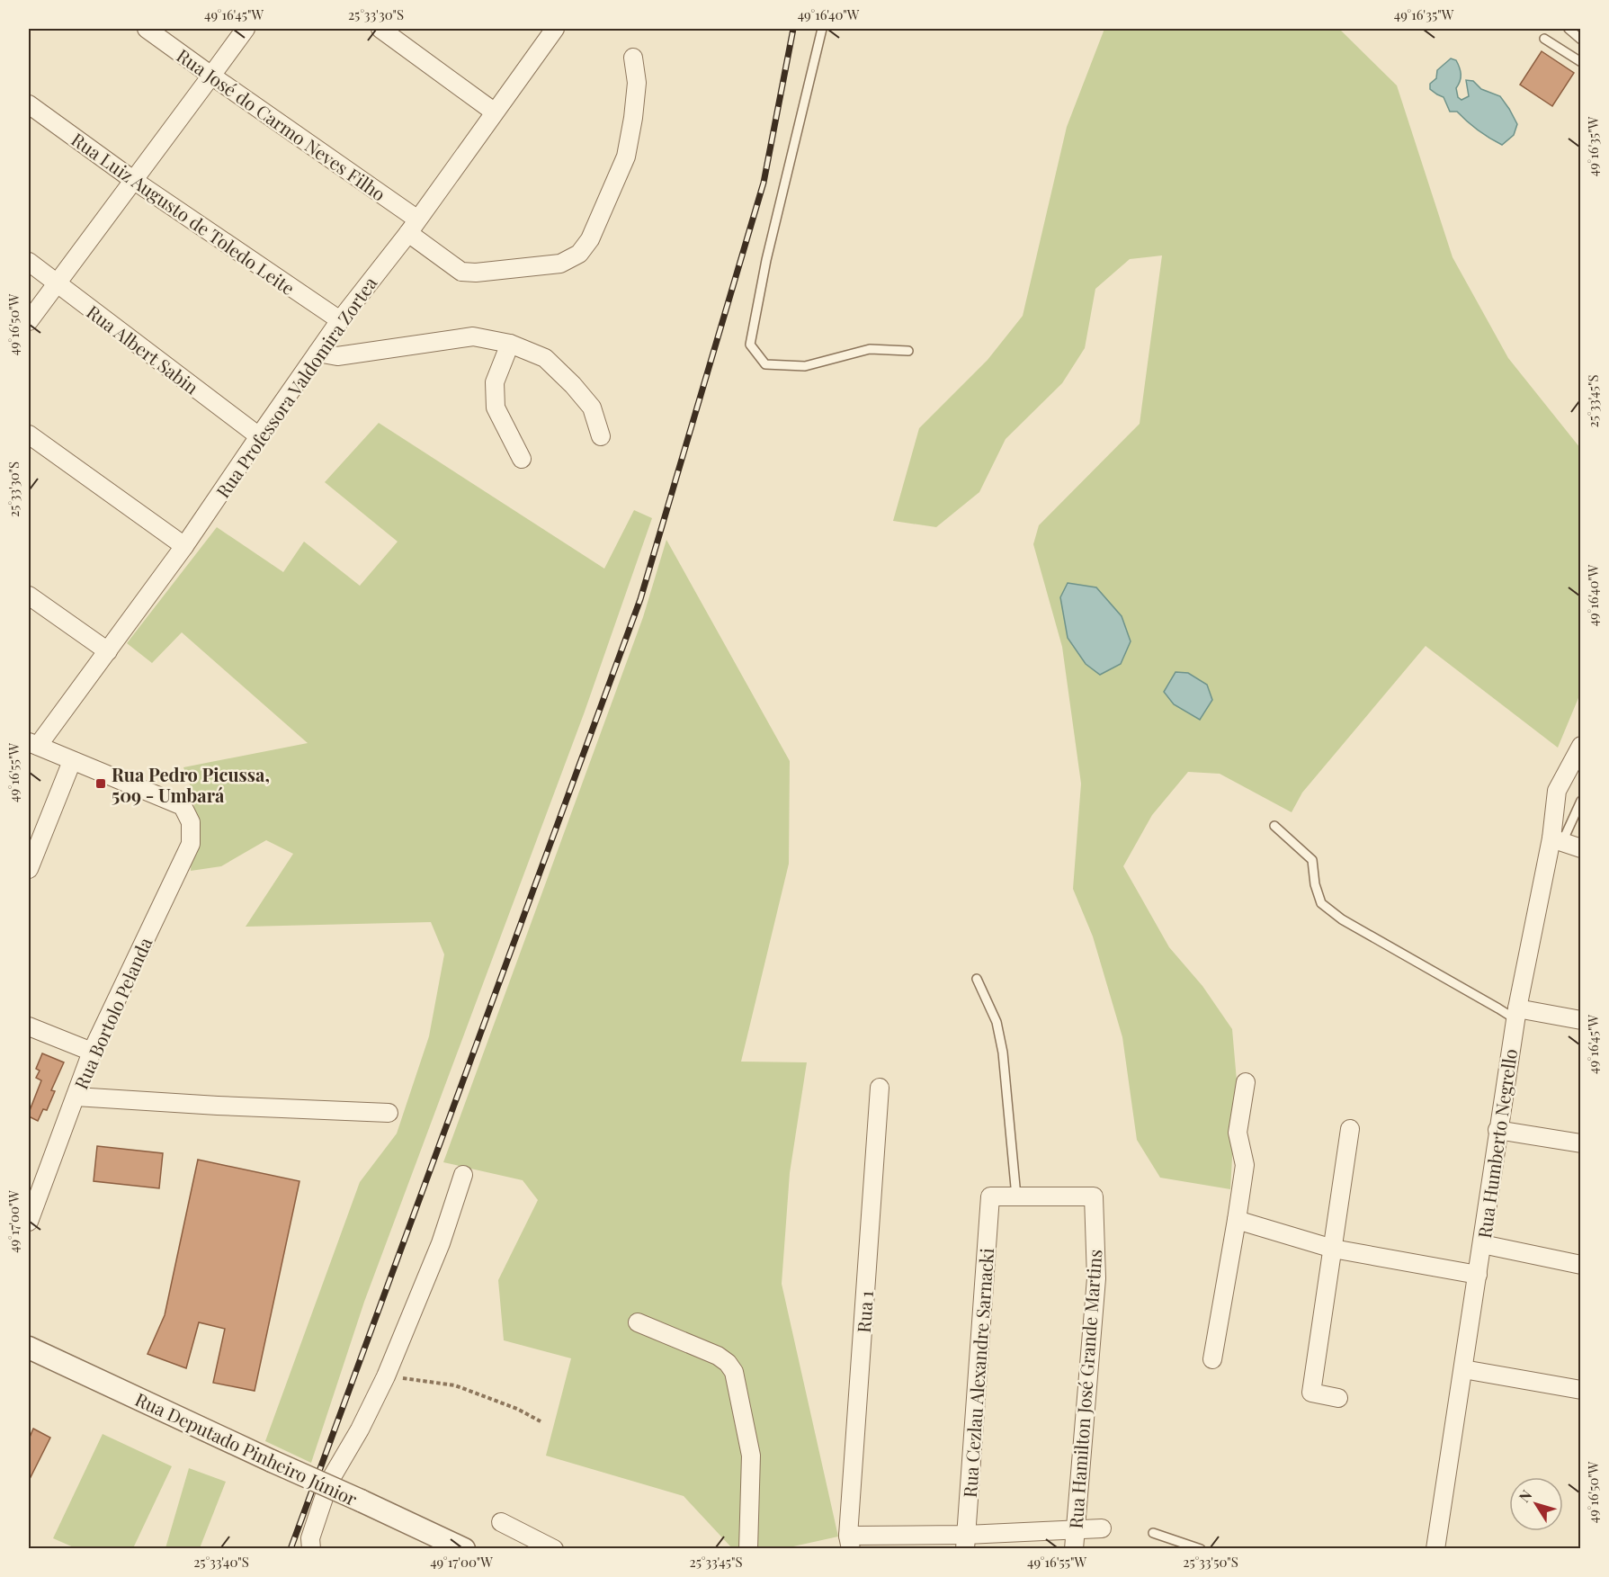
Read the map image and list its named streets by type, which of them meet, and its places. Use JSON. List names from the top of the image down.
{
  "streets": {
    "street": [
      "Rua José do Carmo Neves Filho",
      "Rua Luiz Augusto de Toledo Leite",
      "Rua Albert Sabin",
      "Rua Professora Valdomira Zortea",
      "Rua Bortolo Pelanda",
      "Rua Humberto Negrello",
      "Rua 1",
      "Rua Cezlau Alexandre Sarnacki",
      "Rua Hamilton José Grande Martins",
      "Rua Deputado Pinheiro Júnior"
    ]
  },
  "crossings": [
    ["Rua José do Carmo Neves Filho", "Rua Professora Valdomira Zortea"],
    ["Rua Luiz Augusto de Toledo Leite", "Rua Professora Valdomira Zortea"],
    ["Rua Albert Sabin", "Rua Professora Valdomira Zortea"],
    ["Rua Cezlau Alexandre Sarnacki", "Rua Hamilton José Grande Martins"]
  ],
  "places": {
    "transit": ["Rua Pedro Picussa, 509 - Umbará"]
  },
  "north": "top left",
  "coordinates": [
    "49°16'45\"W",
    "25°33'30\"S",
    "49°16'40\"W",
    "49°16'35\"W",
    "49°16'50\"W",
    "25°33'45\"S",
    "49°16'55\"W",
    "49°17'00\"W",
    "25°33'40\"S",
    "25°33'50\"S"
  ]
}
